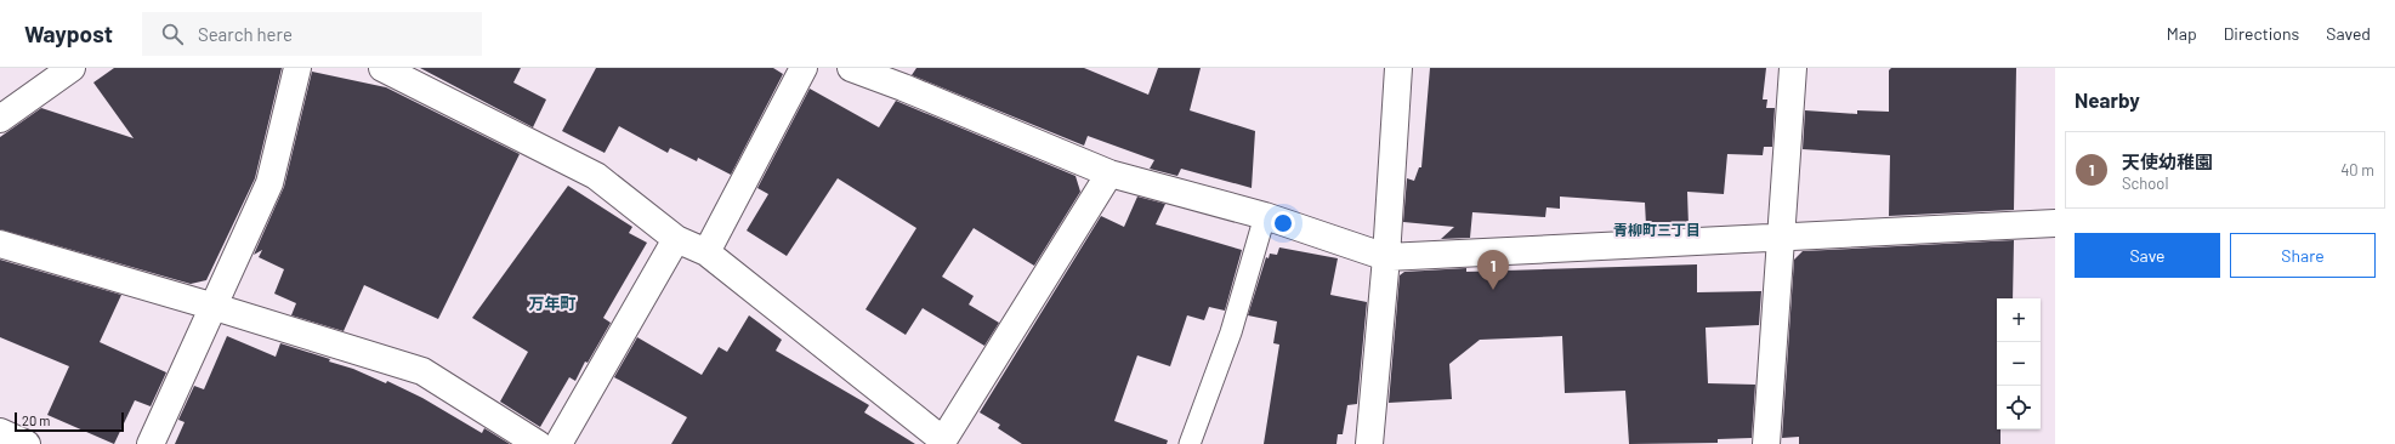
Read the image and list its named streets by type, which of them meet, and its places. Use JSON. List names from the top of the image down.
{
  "districts": ["青柳町三丁目", "万年町"],
  "scale_bar": "20 m",
  "page": {
    "header": "Waypost",
    "search": "Search here",
    "nav": ["Map", "Directions", "Saved"],
    "heading": "Nearby",
    "list": [
      {
        "mark": "1",
        "name": "天使幼稚園",
        "note": "School",
        "value": "40 m"
      }
    ],
    "buttons": ["Save", "Share"],
    "pins": "1",
    "map_buttons": ["+", "−"],
    "scale": "20 m"
  }
}
